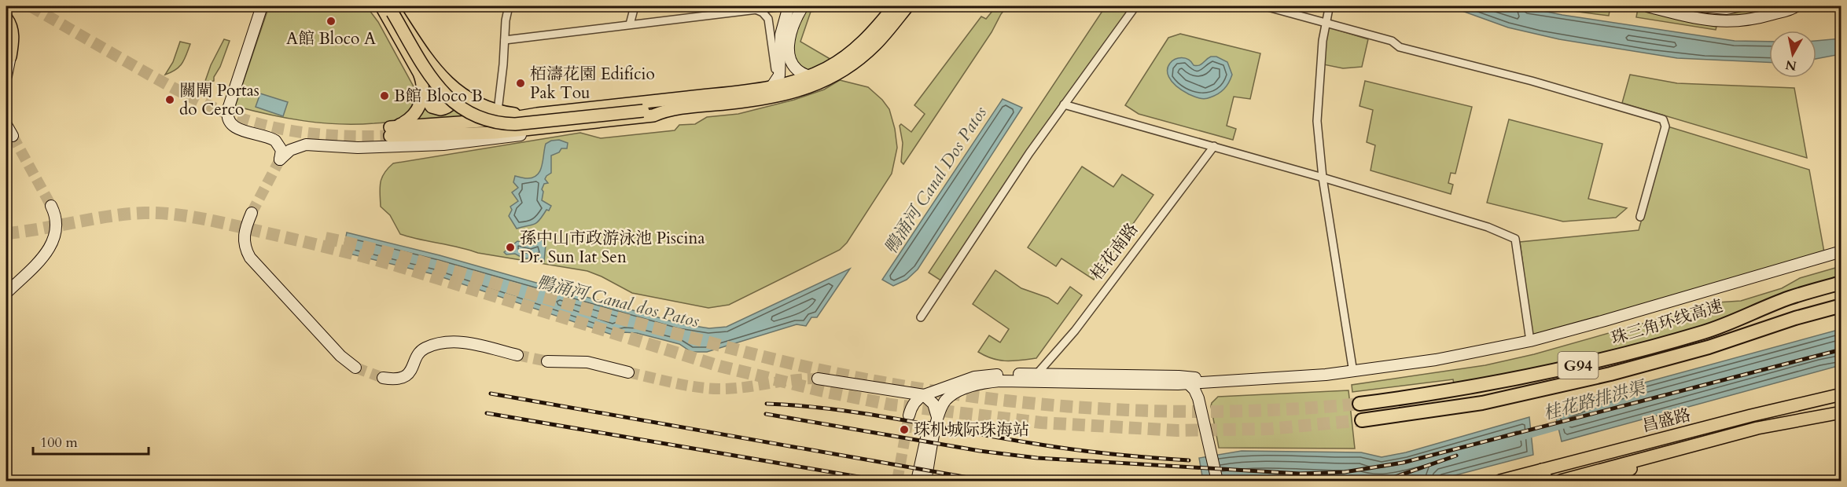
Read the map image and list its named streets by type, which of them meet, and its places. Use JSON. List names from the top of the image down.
{
  "streets": {
    "highway": ["珠三角环线高速", "G94"],
    "main road": ["昌盛路"],
    "street": ["桂花南路"]
  },
  "water": ["鴨涌河 Canal Dos Patos", "鴨涌河 Canal dos Patos", "桂花路排洪渠"],
  "places": [
    "A館 Bloco A",
    "栢濤花園 Edifício Pak Tou",
    "B館 Bloco B",
    "關閘 Portas do Cerco",
    "孫中山市政游泳池 Piscina Dr. Sun Iat Sen",
    "珠机城际珠海站"
  ],
  "scale_bar": "100 m",
  "north": "bottom"
}
